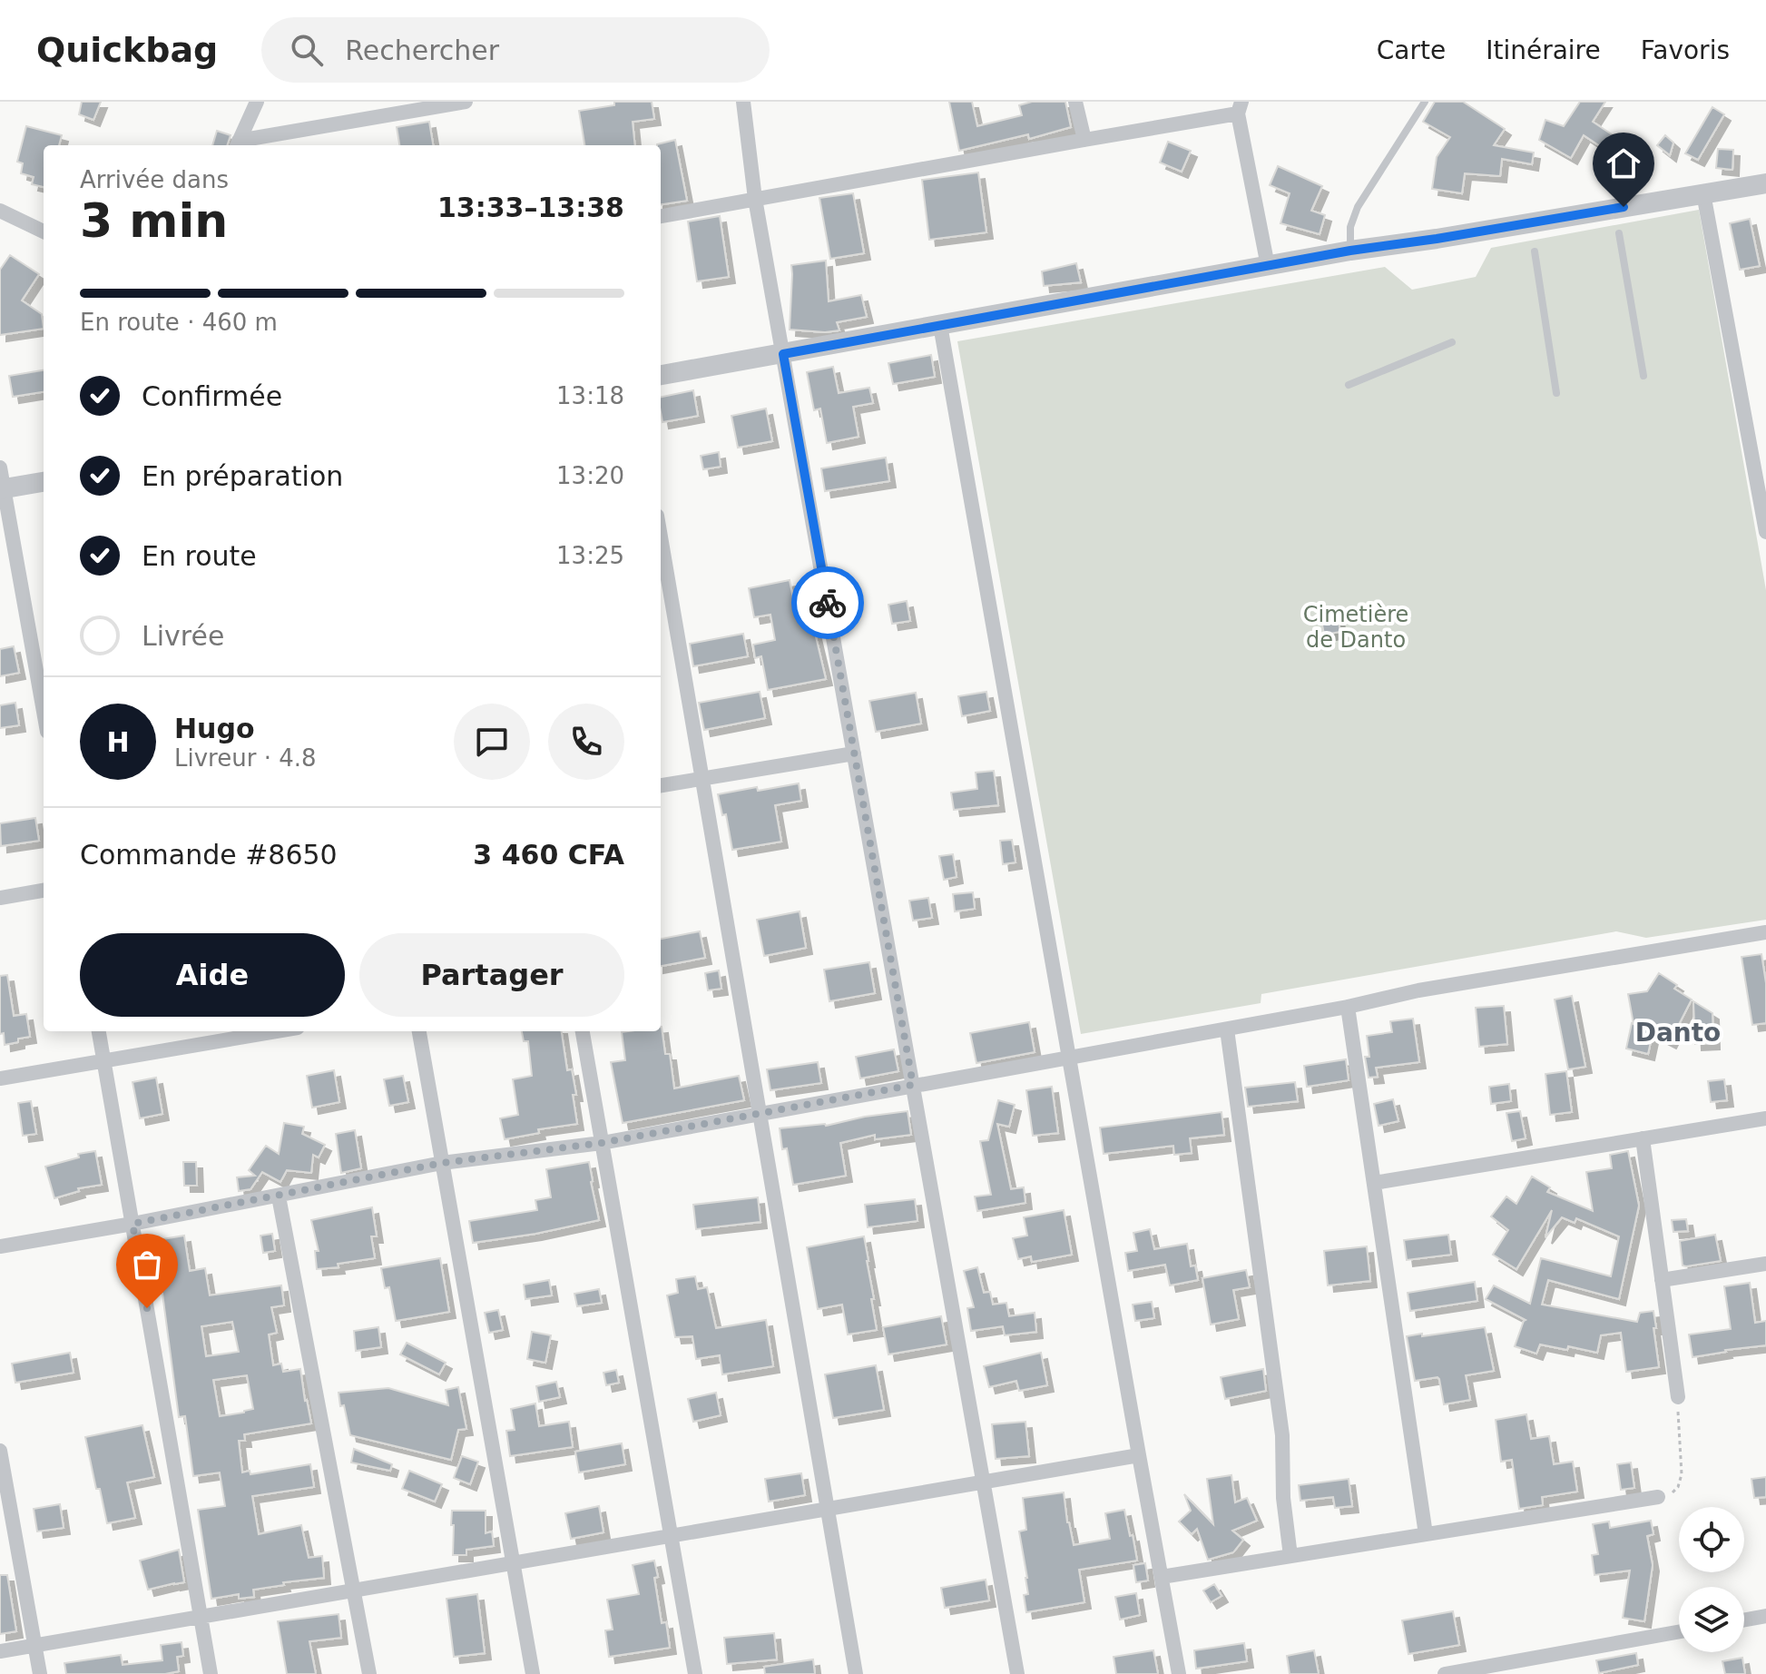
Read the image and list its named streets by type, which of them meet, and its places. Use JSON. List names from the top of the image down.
{
  "districts": ["Danto"],
  "parks": ["Cimetière de Danto"],
  "page": {
    "header": "Quickbag",
    "search": "Rechercher",
    "nav": ["Carte", "Itinéraire", "Favoris"],
    "heading": ["3 min", "Arrivée dans", "13:33–13:38"],
    "panel": [
      "Hugo",
      "Livreur · 4.8",
      "Commande #8650",
      "3 460 CFA"
    ],
    "bar": "En route · 460 m",
    "list": [
      ["Confirmée", "13:18"],
      ["En préparation", "13:20"],
      ["En route", "13:25"],
      "Livrée"
    ],
    "round": "H",
    "buttons": ["Aide", "Partager"]
  }
}
